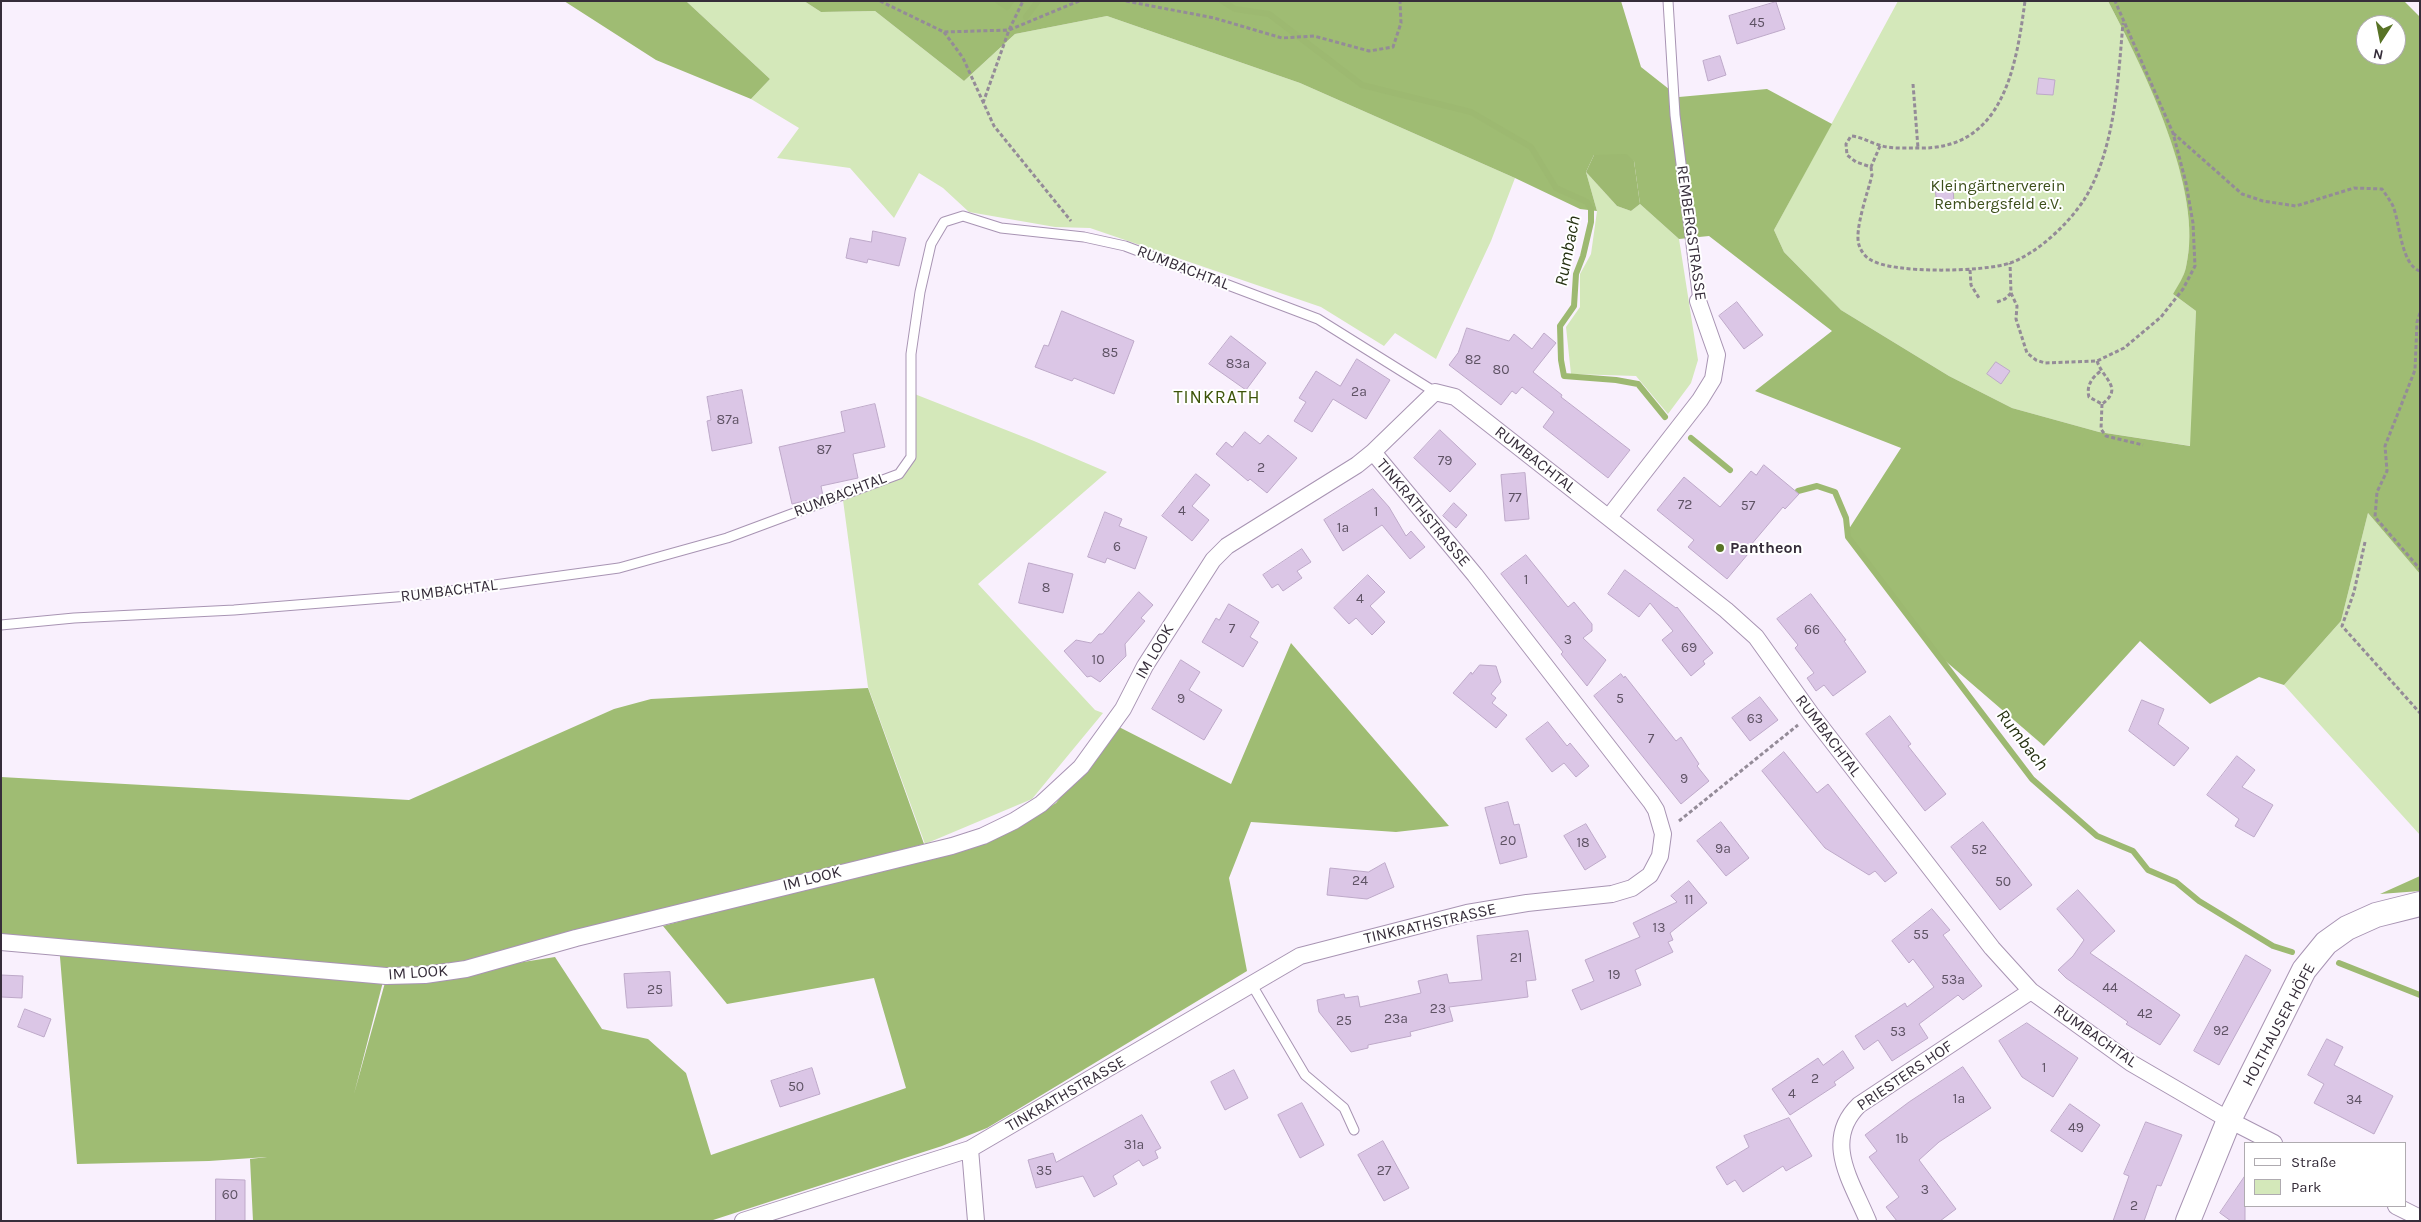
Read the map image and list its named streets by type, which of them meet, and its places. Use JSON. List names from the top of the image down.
{
  "streets": {
    "street": [
      "REMBERGSTRASSE",
      "RUMBACHTAL",
      "TINKRATHSTRASSE",
      "IM LOOK",
      "HOLTHAUSER HÖFE",
      "PRIESTERS HOF"
    ]
  },
  "crossings": [
    ["REMBERGSTRASSE", "RUMBACHTAL"],
    ["RUMBACHTAL", "IM LOOK"],
    ["RUMBACHTAL", "HOLTHAUSER HÖFE"],
    ["RUMBACHTAL", "PRIESTERS HOF"],
    ["TINKRATHSTRASSE", "IM LOOK"]
  ],
  "districts": ["TINKRATH"],
  "water": ["Rumbach"],
  "parks": ["Kleingärtnerverein Rembergsfeld e.V."],
  "places": ["Pantheon"],
  "house_numbers": [
    "45",
    "85",
    "82",
    "83a",
    "80",
    "2a",
    "87a",
    "87",
    "79",
    "2",
    "77",
    "72",
    "57",
    "4",
    "1",
    "1a",
    "6",
    "1",
    "8",
    "4",
    "7",
    "66",
    "3",
    "69",
    "10",
    "9",
    "5",
    "63",
    "7",
    "9",
    "20",
    "18",
    "9a",
    "52",
    "24",
    "50",
    "11",
    "13",
    "55",
    "21",
    "19",
    "53a",
    "44",
    "25",
    "23",
    "42",
    "23a",
    "25",
    "92",
    "53",
    "1",
    "2",
    "50",
    "4",
    "1a",
    "34",
    "49",
    "1b",
    "31a",
    "35",
    "27",
    "3",
    "60",
    "2"
  ],
  "legend": ["Straße", "Park"],
  "north": "bottom"
}
